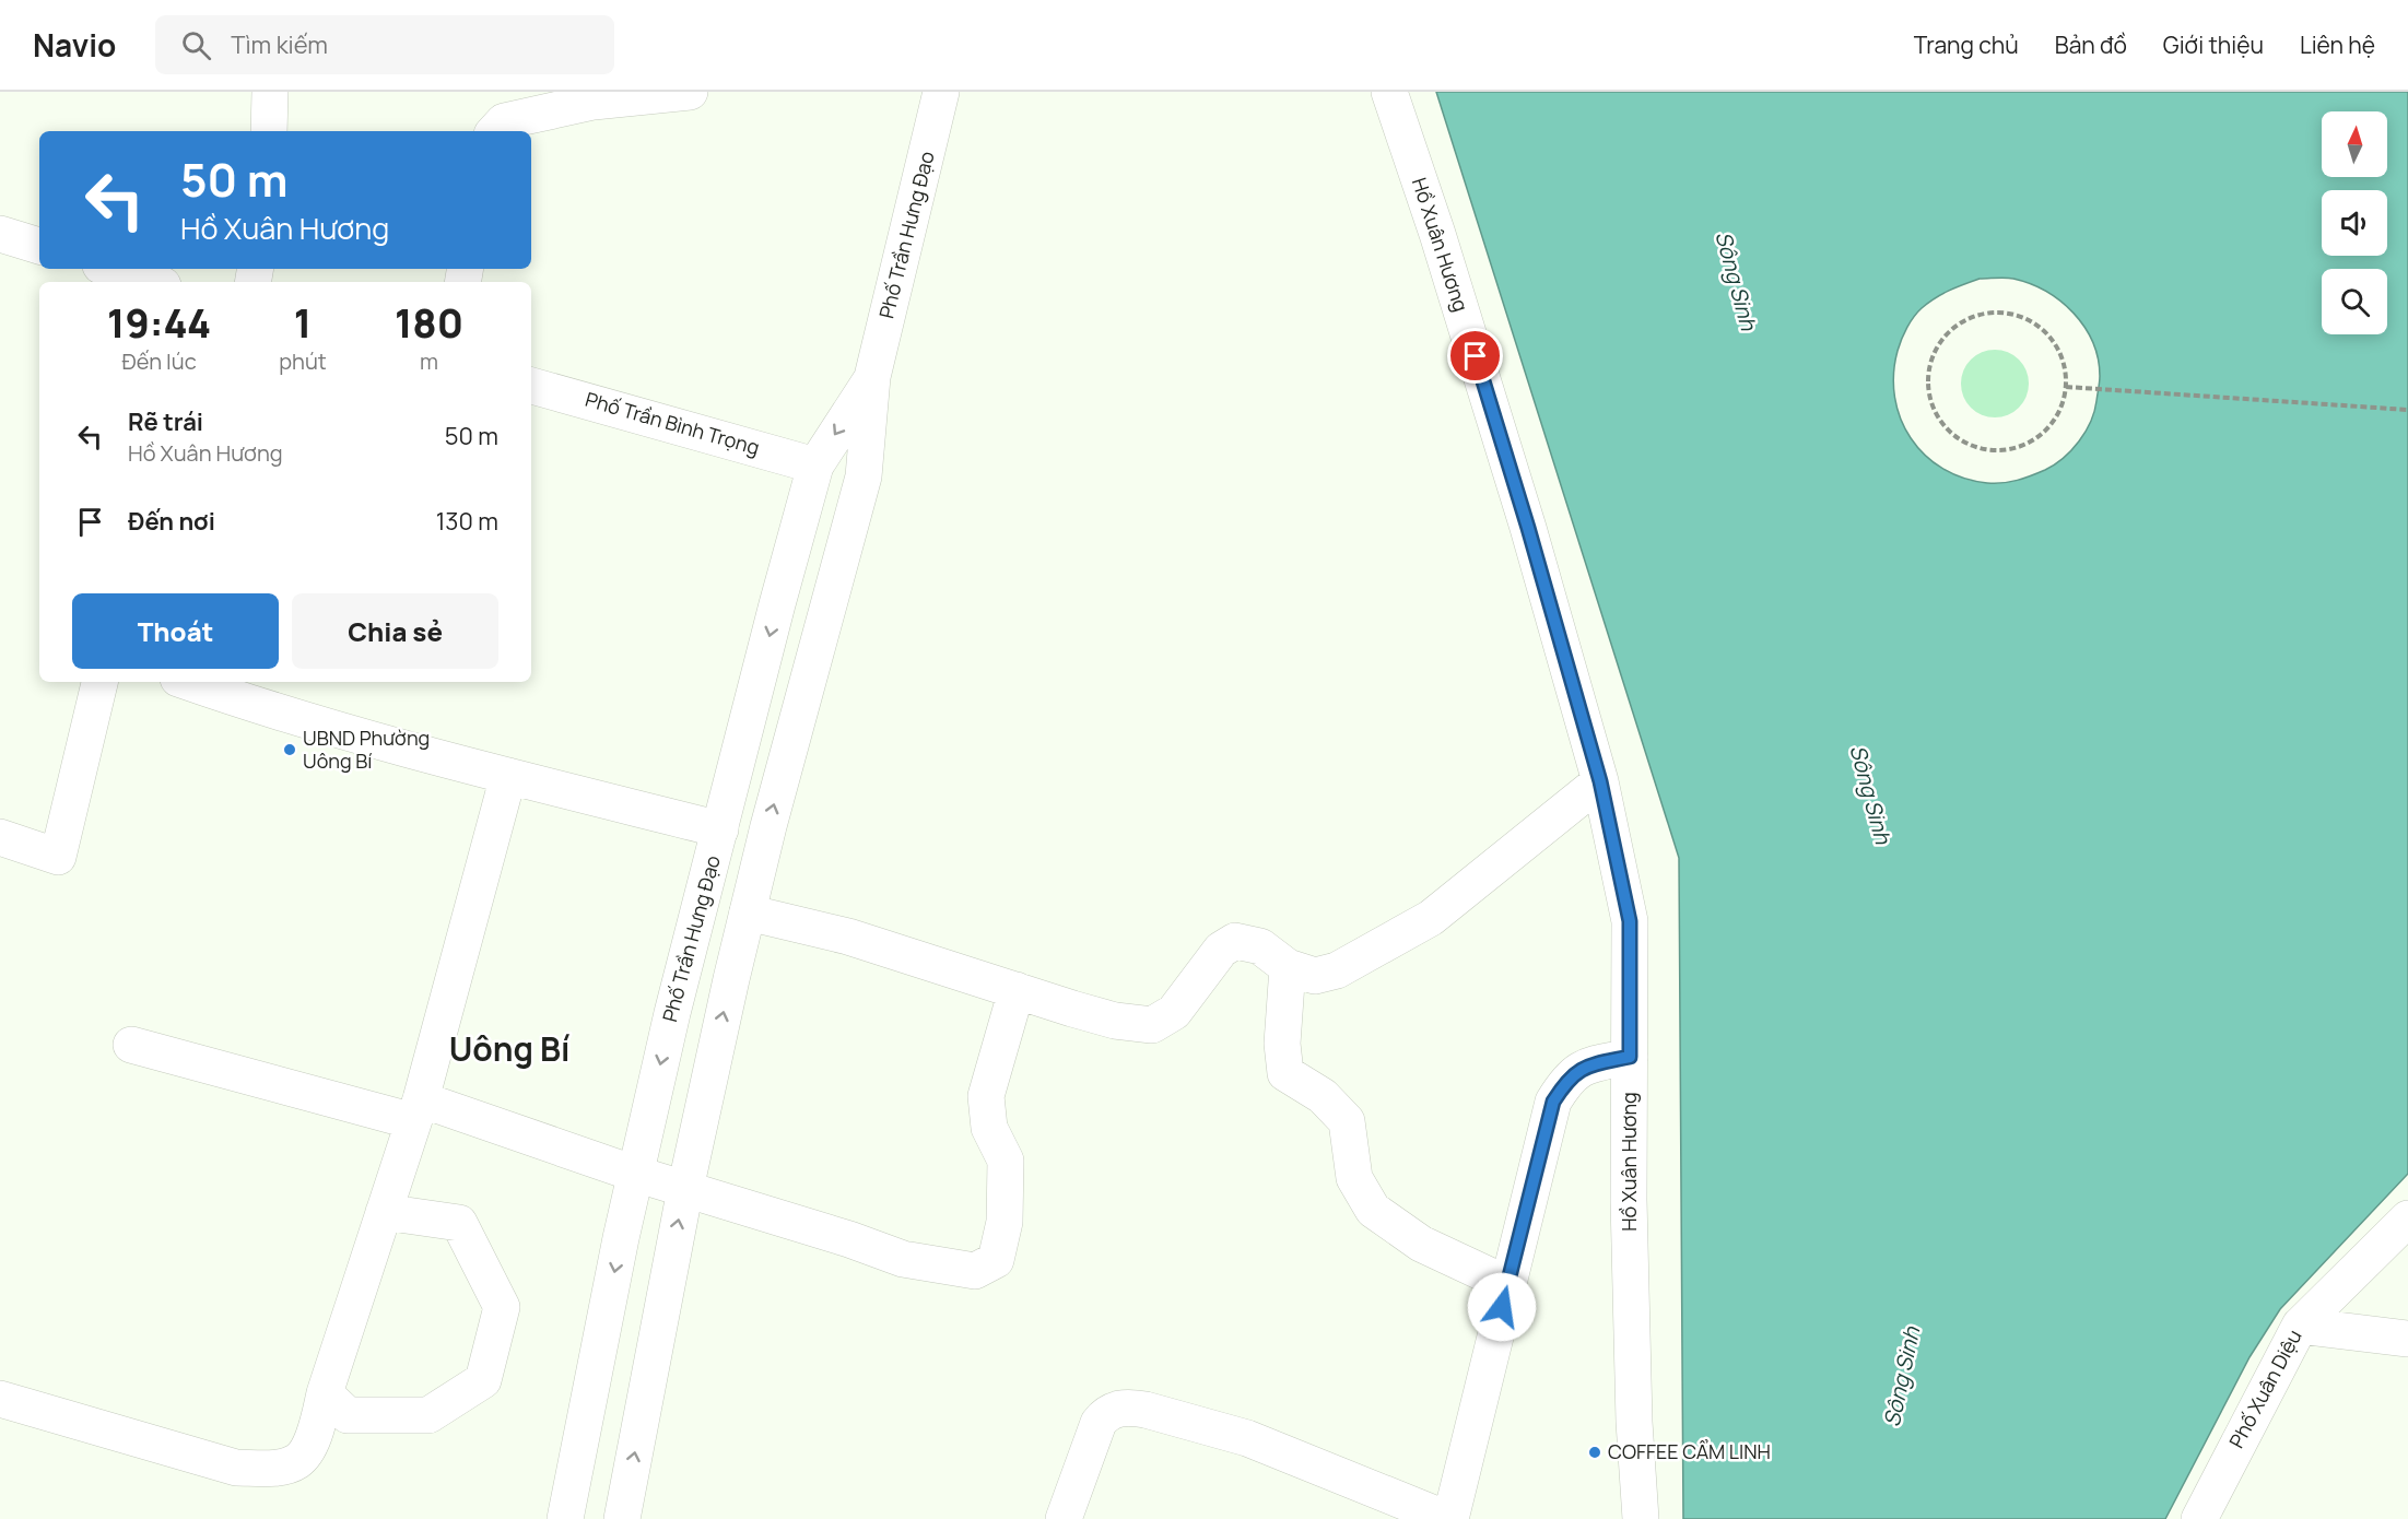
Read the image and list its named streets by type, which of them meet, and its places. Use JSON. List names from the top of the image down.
{
  "streets": {
    "street": [
      "Phố Trần Hưng Đạo",
      "Hồ Xuân Hương",
      "Phố Trần Bình Trọng",
      "Phố Xuân Diệu"
    ]
  },
  "crossings": [
    ["Phố Trần Hưng Đạo", "Phố Trần Bình Trọng"]
  ],
  "districts": ["Uông Bí"],
  "water": ["Sông Sinh"],
  "places": ["UBND Phường Uông Bí", "COFFEE CẨM LINH"],
  "north": "top",
  "page": {
    "header": "Navio",
    "search": "Tìm kiếm",
    "nav": [
      "Trang chủ",
      "Bản đồ",
      "Giới thiệu",
      "Liên hệ"
    ],
    "turn": ["50 m", "Hồ Xuân Hương"],
    "eta": [
      "19:44",
      "Đến lúc",
      "1",
      "phút",
      "180",
      "m"
    ],
    "list": [
      {
        "name": "Rẽ trái",
        "note": "Hồ Xuân Hương",
        "value": "50 m"
      },
      {
        "name": "Đến nơi",
        "value": "130 m"
      }
    ],
    "buttons": ["Thoát", "Chia sẻ"]
  }
}
